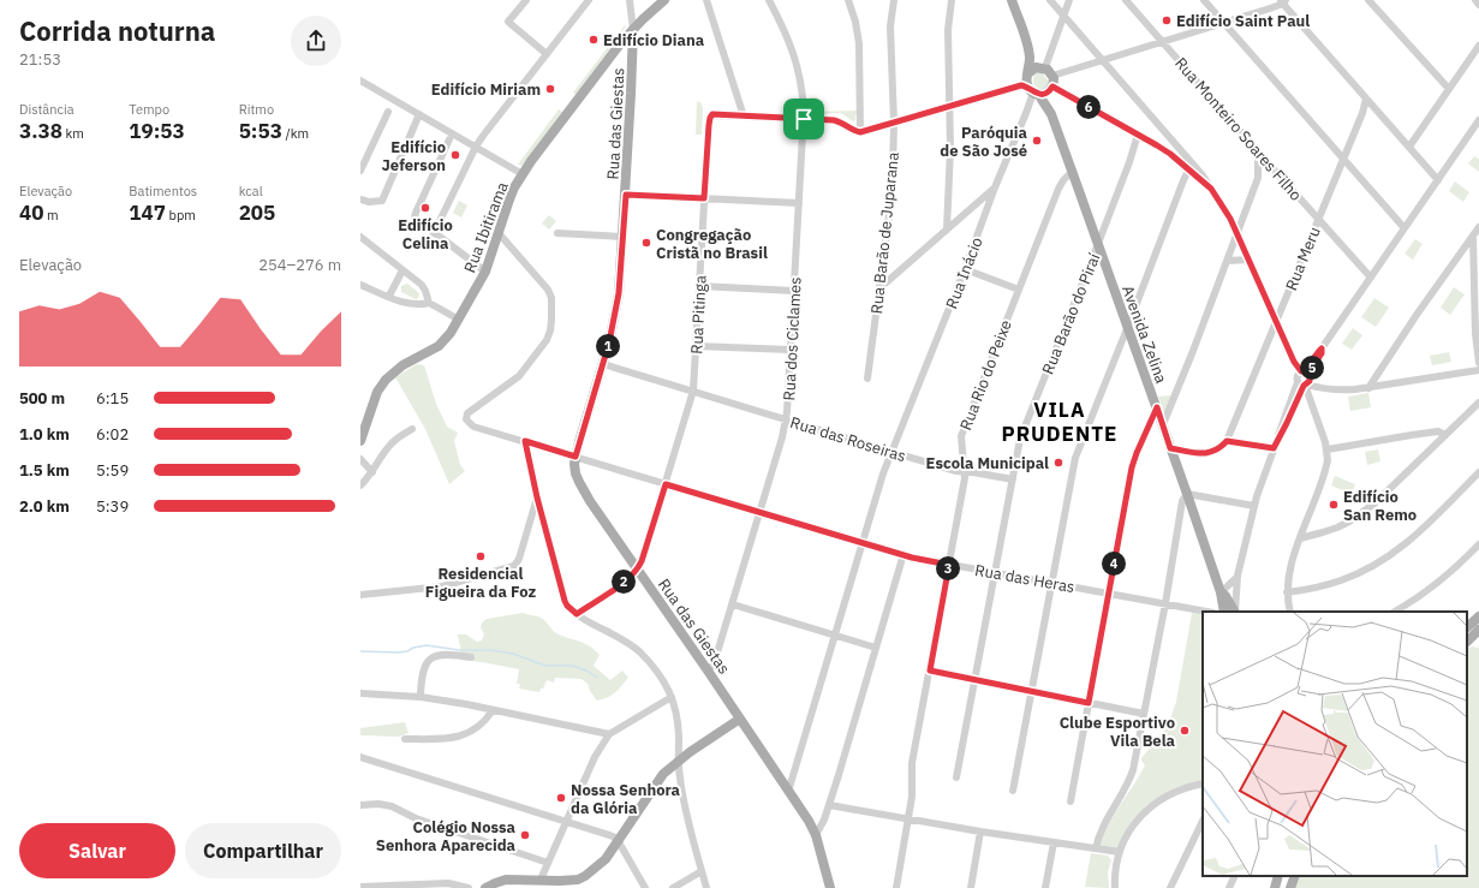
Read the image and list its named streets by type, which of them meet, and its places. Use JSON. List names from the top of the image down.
{
  "streets": {
    "main road": ["Rua das Giestas", "Rua Ibitirama", "Avenida Zelina"],
    "street": [
      "Rua Monteiro Soares Filho",
      "Rua Barão de Juparana",
      "Rua Meru",
      "Rua Inácio",
      "Rua Barão do Piraí",
      "Rua Pitinga",
      "Rua dos Ciclames",
      "Rua Rio do Peixe",
      "Rua das Roseiras",
      "Rua das Heras"
    ]
  },
  "crossings": [
    ["Rua das Giestas", "Rua Ibitirama"],
    ["Rua das Giestas", "Rua Inácio"],
    ["Rua das Giestas", "Rua Pitinga"],
    ["Rua das Giestas", "Rua dos Ciclames"],
    ["Rua das Giestas", "Rua das Roseiras"],
    ["Rua das Giestas", "Rua das Heras"],
    ["Rua Monteiro Soares Filho", "Rua Meru"],
    ["Rua Ibitirama", "Rua das Heras"],
    ["Rua Inácio", "Avenida Zelina"],
    ["Rua Inácio", "Rua das Roseiras"],
    ["Rua Inácio", "Rua das Heras"],
    ["Rua Barão do Piraí", "Avenida Zelina"],
    ["Rua Barão do Piraí", "Rua das Roseiras"],
    ["Rua Barão do Piraí", "Rua das Heras"],
    ["Rua Pitinga", "Rua dos Ciclames"],
    ["Rua Pitinga", "Rua das Roseiras"],
    ["Rua Pitinga", "Rua das Heras"],
    ["Avenida Zelina", "Rua Rio do Peixe"],
    ["Rua dos Ciclames", "Rua das Roseiras"],
    ["Rua dos Ciclames", "Rua das Heras"],
    ["Rua Rio do Peixe", "Rua das Roseiras"],
    ["Rua Rio do Peixe", "Rua das Heras"]
  ],
  "districts": ["VILA PRUDENTE"],
  "places": [
    "Edifício Saint Paul",
    "Edifício Diana",
    "Edifício Miriam",
    "Paróquia de São José",
    "Edifício Jeferson",
    "Edifício Celina",
    "Congregação Cristã no Brasil",
    "Escola Municipal",
    "Edifício San Remo",
    "Residencial Figueira da Foz",
    "Clube Esportivo Vila Bela",
    "Nossa Senhora da Glória",
    "Colégio Nossa Senhora Aparecida"
  ],
  "page": {
    "heading": ["Corrida noturna", "21:53"],
    "stats": [
      ["Distância", "3.38 km"],
      ["Tempo", "19:53"],
      ["Ritmo", "5:53 /km"],
      ["Elevação", "40 m"],
      ["Batimentos", "147 bpm"],
      ["kcal", "205"]
    ],
    "pins": [
      "6",
      "1",
      "5",
      "4",
      "3",
      "2"
    ],
    "chart": ["Elevação", "254–276 m"],
    "list": [
      {
        "name": "500 m",
        "note": "6:15"
      },
      {
        "name": "1.0 km",
        "note": "6:02"
      },
      {
        "name": "1.5 km",
        "note": "5:59"
      },
      {
        "name": "2.0 km",
        "note": "5:39"
      }
    ],
    "buttons": ["Salvar", "Compartilhar"]
  }
}
